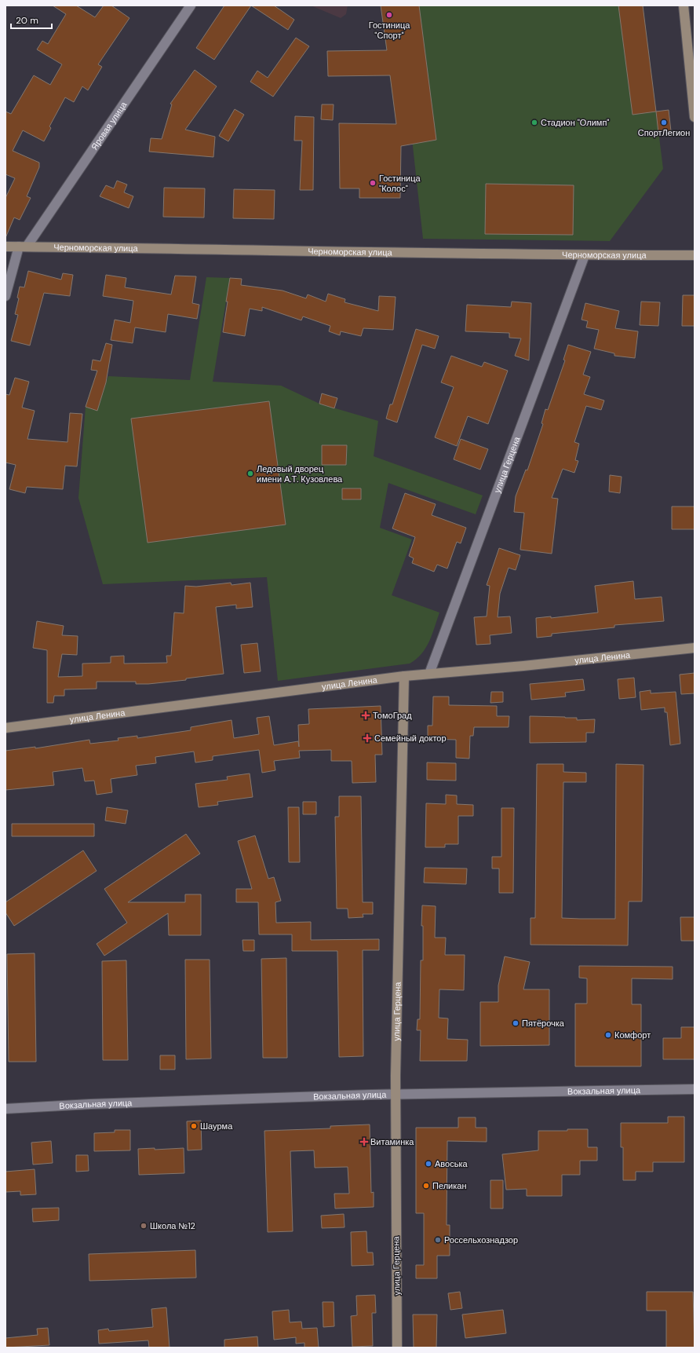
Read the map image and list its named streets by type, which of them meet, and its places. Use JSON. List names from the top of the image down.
{
  "streets": {
    "street": [
      "Яровая улица",
      "Черноморская улица",
      "улица Герцена",
      "улица Ленина",
      "Вокзальная улица"
    ]
  },
  "crossings": [
    ["Яровая улица", "Черноморская улица"],
    ["Черноморская улица", "улица Герцена"],
    ["улица Герцена", "улица Ленина"],
    ["улица Герцена", "Вокзальная улица"]
  ],
  "places": {
    "other": [
      "Гостиница \"Спорт\"",
      "Стадион \"Олимп\"",
      "СпортЛегион",
      "Гостиница \"Колос\"",
      "Ледовый дворец имени А.Т. Кузовлева",
      "Пятёрочка",
      "Комфорт",
      "Шаурма",
      "Авоська",
      "Пеликан",
      "Школа №12",
      "Россельхознадзор"
    ],
    "health": ["ТомоГрад", "Семейный доктор", "Витаминка"]
  },
  "scale_bar": "20 m"
}
